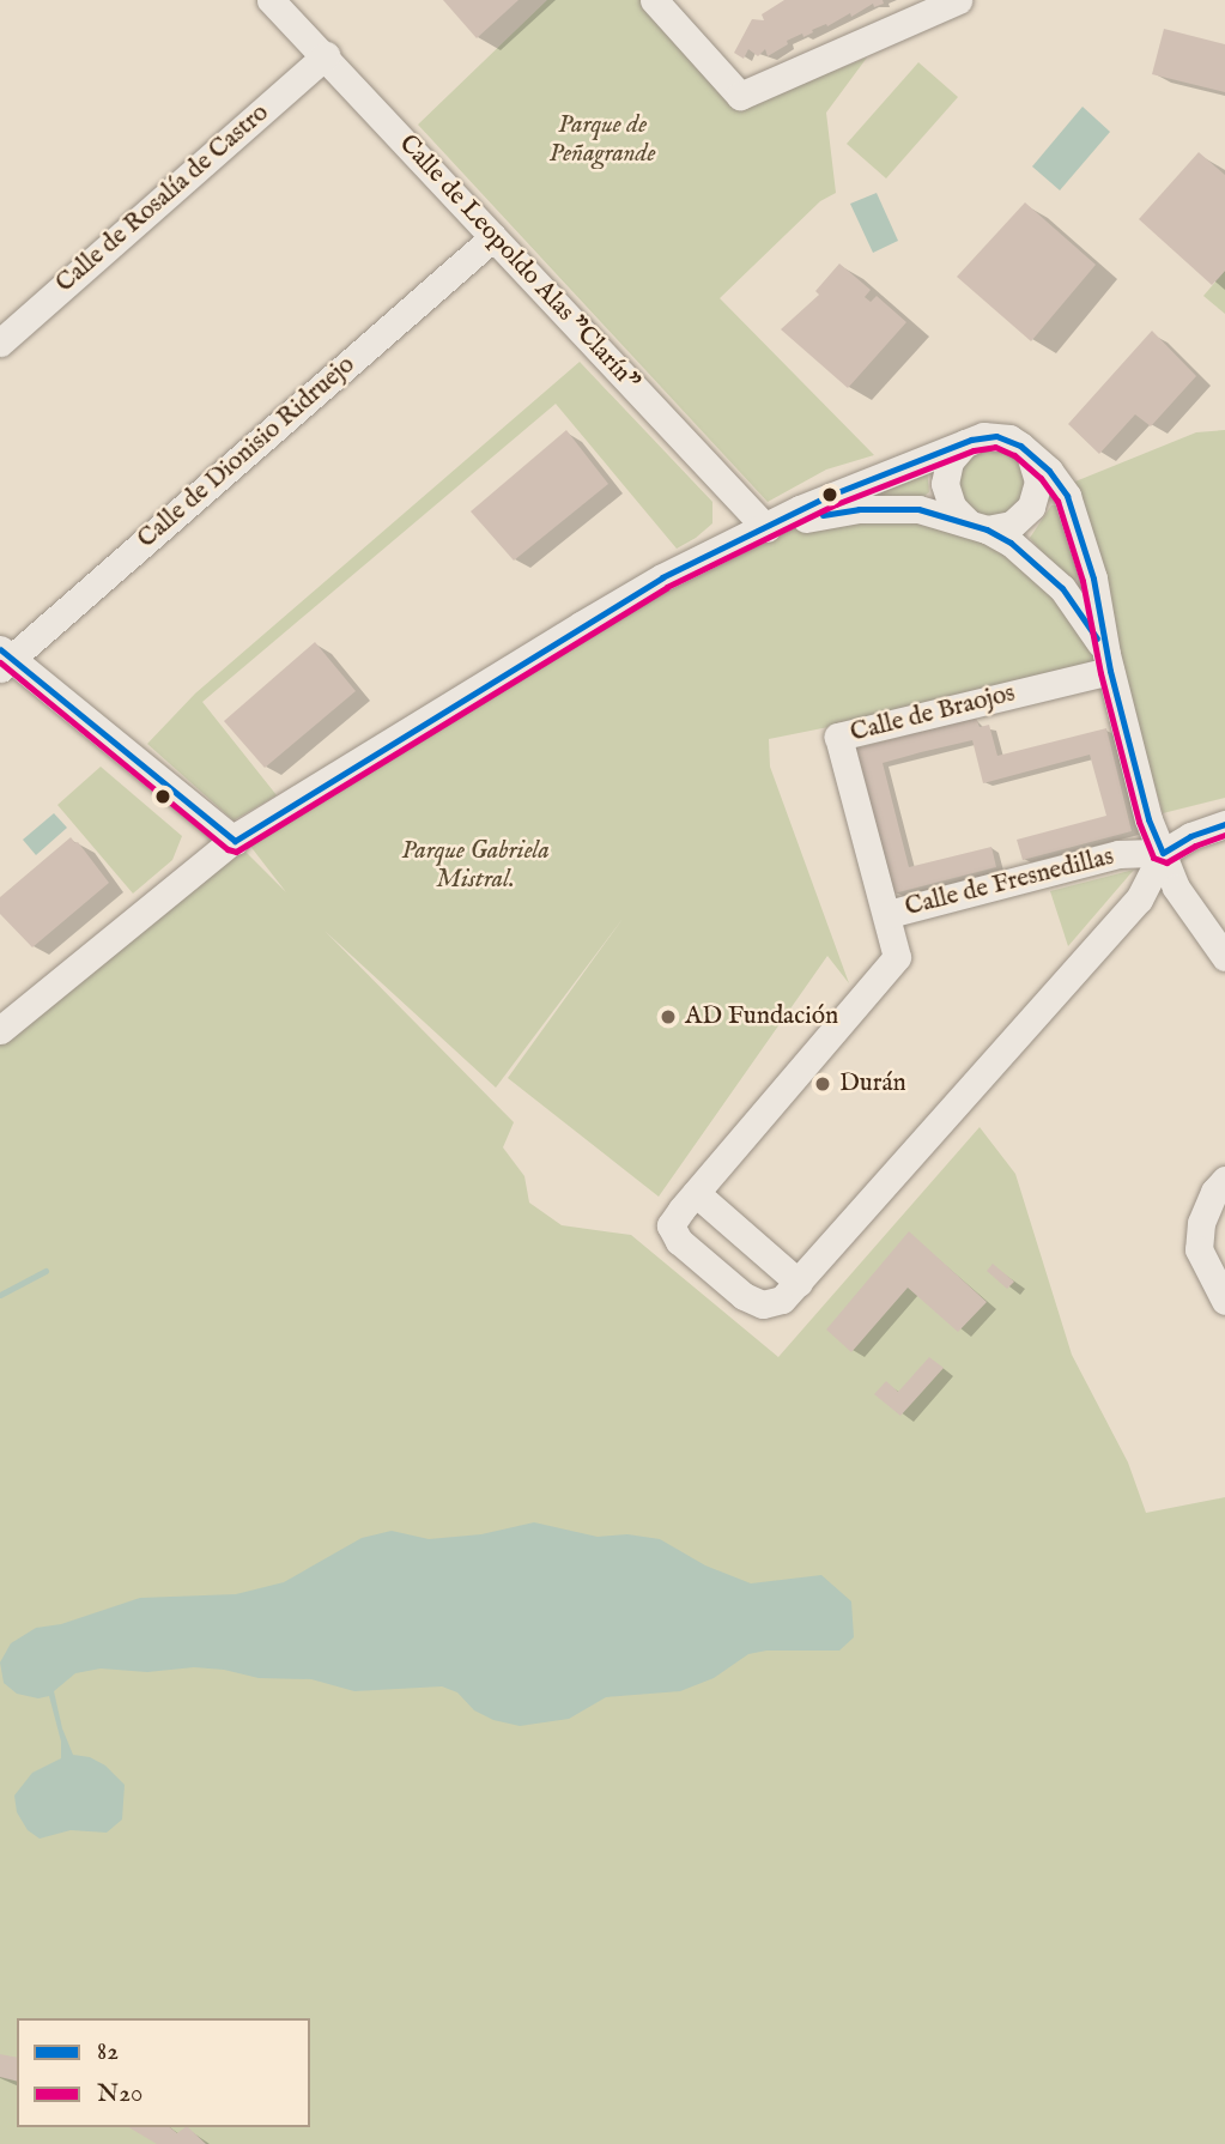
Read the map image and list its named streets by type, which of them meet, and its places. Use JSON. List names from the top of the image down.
{
  "streets": {
    "street": [
      "Calle de Rosalía de Castro",
      "Calle de Leopoldo Alas \"Clarín\"",
      "Calle de Dionisio Ridruejo",
      "Calle de Braojos",
      "Calle de Fresnedillas"
    ]
  },
  "crossings": [
    ["Calle de Rosalía de Castro", "Calle de Leopoldo Alas \"Clarín\""],
    ["Calle de Leopoldo Alas \"Clarín\"", "Calle de Dionisio Ridruejo"],
    ["Calle de Braojos", "Calle de Fresnedillas"]
  ],
  "parks": ["Parque de Peñagrande", "Parque Gabriela Mistral."],
  "places": ["AD Fundación", "Durán"],
  "lines": ["transit line 82", "transit line N20"],
  "legend": ["82", "N20"]
}
